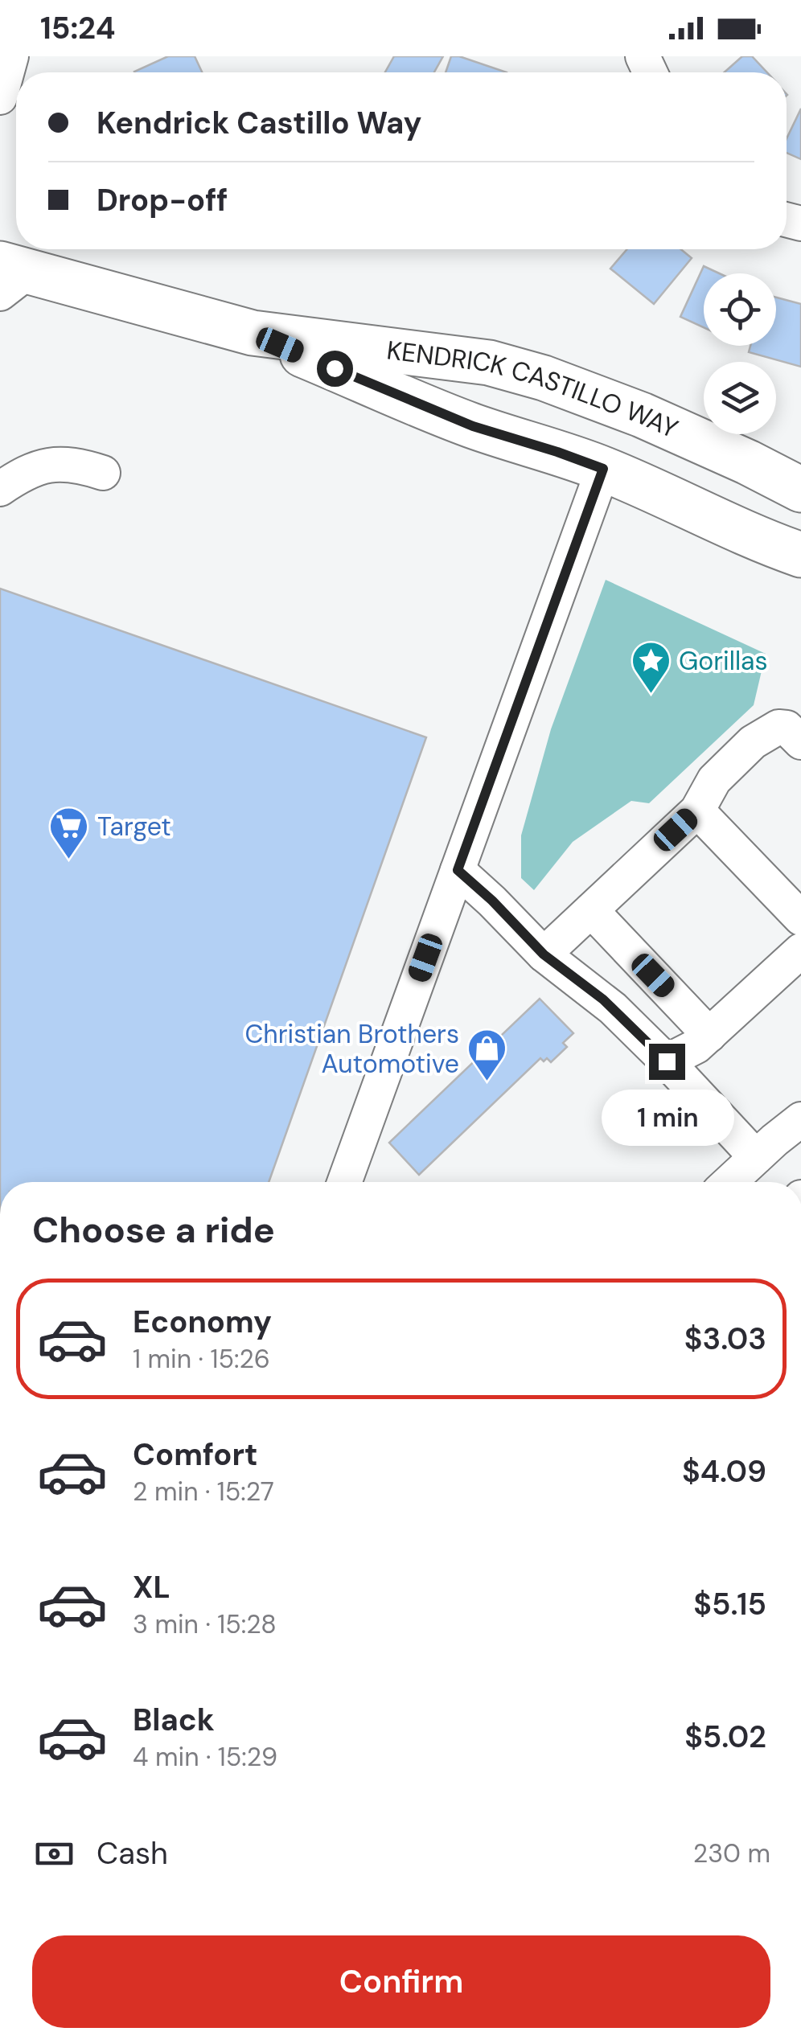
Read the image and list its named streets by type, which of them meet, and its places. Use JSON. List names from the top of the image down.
{
  "streets": {
    "main road": ["KENDRICK CASTILLO WAY"]
  },
  "places": {
    "place": ["Gorillas"],
    "supermarket": ["Target"],
    "shop": ["Christian Brothers Automotive"]
  },
  "page": {
    "status": "15:24",
    "banner": ["Kendrick Castillo Way", "Drop-off"],
    "bubble": "1 min",
    "heading": "Choose a ride",
    "list": [
      {
        "name": "Economy",
        "note": "1 min · 15:26",
        "value": "$3.03"
      },
      {
        "name": "Comfort",
        "note": "2 min · 15:27",
        "value": "$4.09"
      },
      {
        "name": "XL",
        "note": "3 min · 15:28",
        "value": "$5.15"
      },
      {
        "name": "Black",
        "note": "4 min · 15:29",
        "value": "$5.02"
      }
    ],
    "pay": ["Cash", "230 m"],
    "buttons": "Confirm"
  }
}
